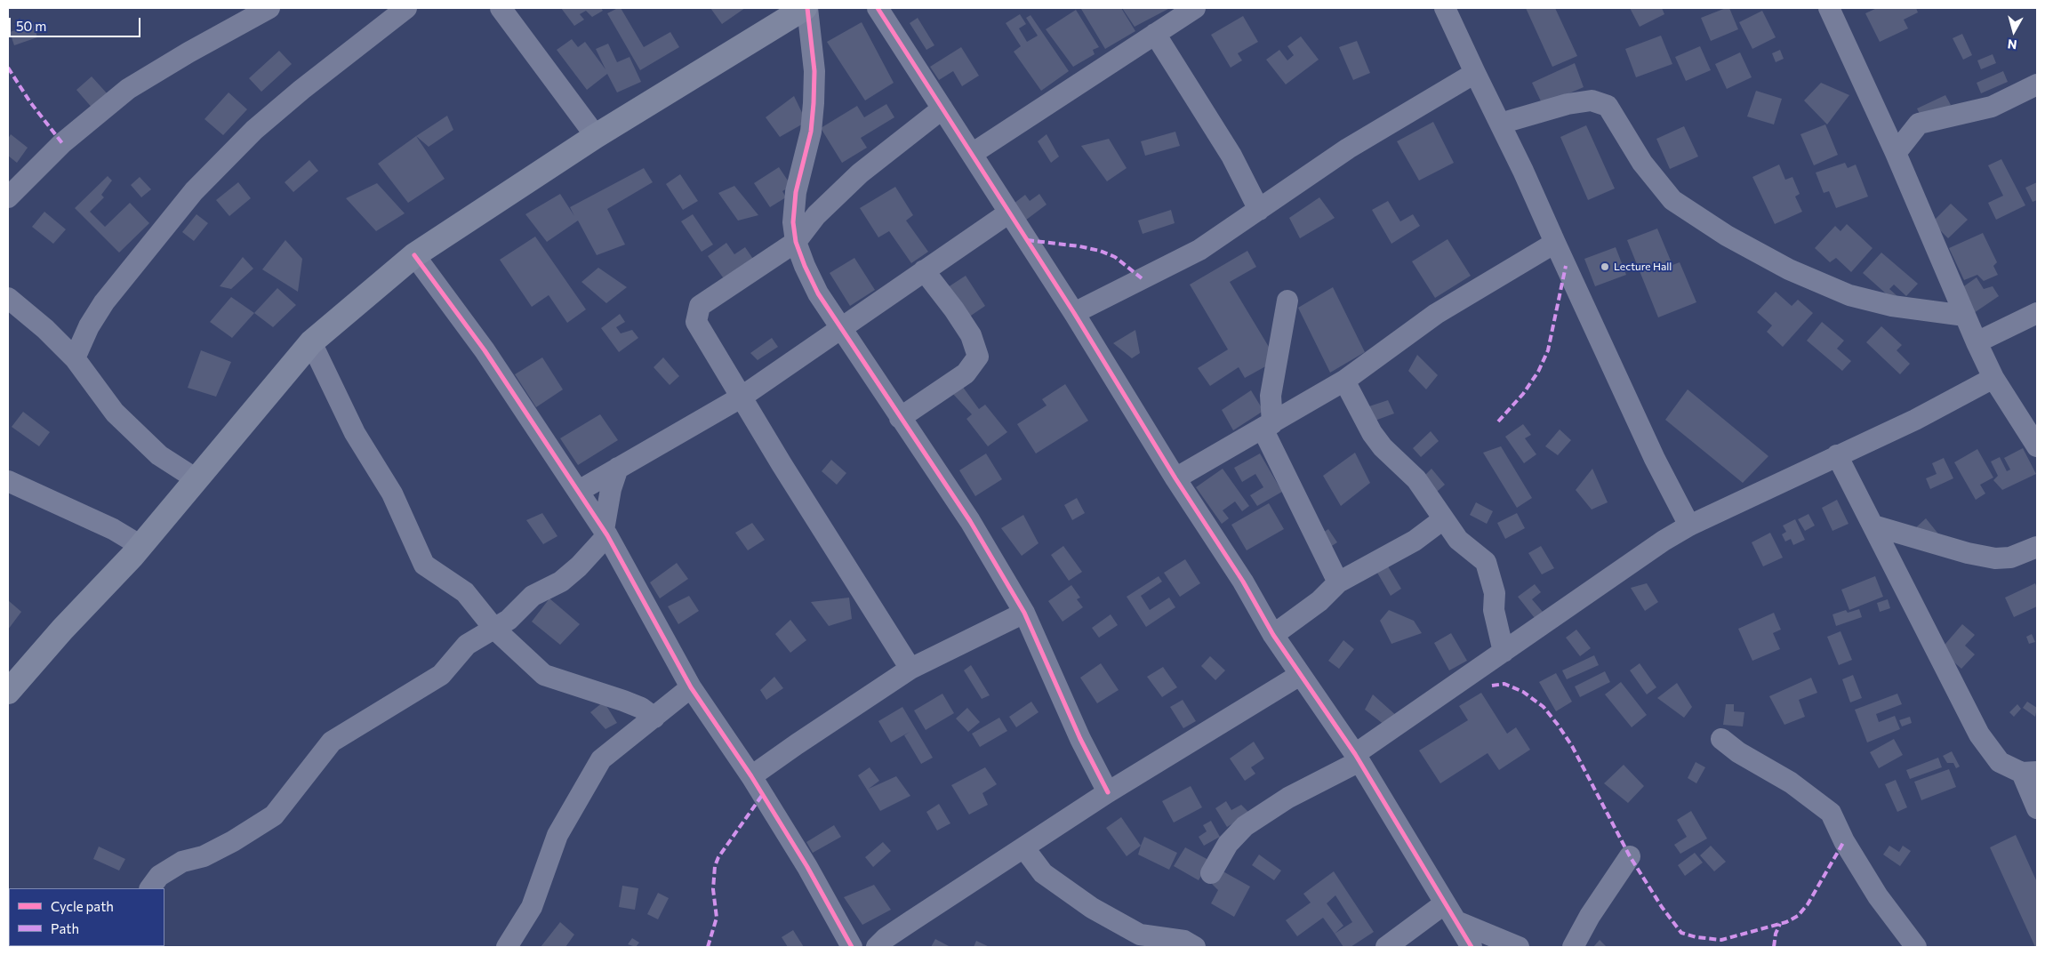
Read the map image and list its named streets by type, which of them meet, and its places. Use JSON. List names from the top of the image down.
{
  "places": ["Lecture Hall"],
  "legend": ["Cycle path", "Path"],
  "scale_bar": "50 m",
  "north": "bottom"
}
